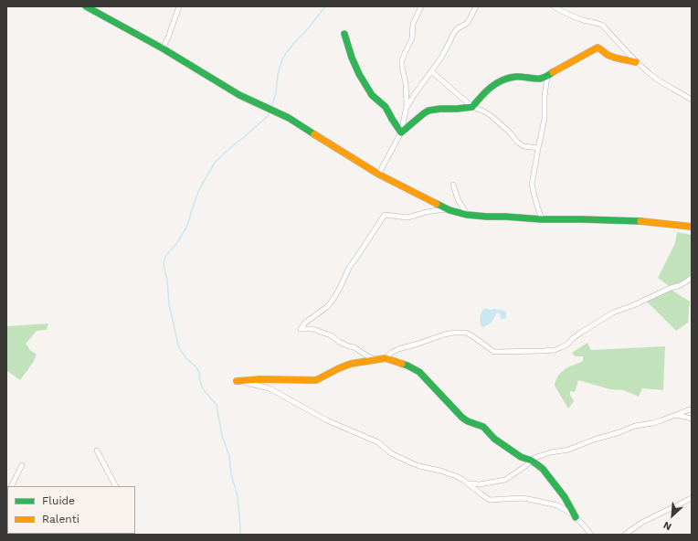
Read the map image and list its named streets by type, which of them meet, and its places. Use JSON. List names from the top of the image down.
{
  "legend": ["Fluide", "Ralenti"],
  "north": "bottom left"
}
